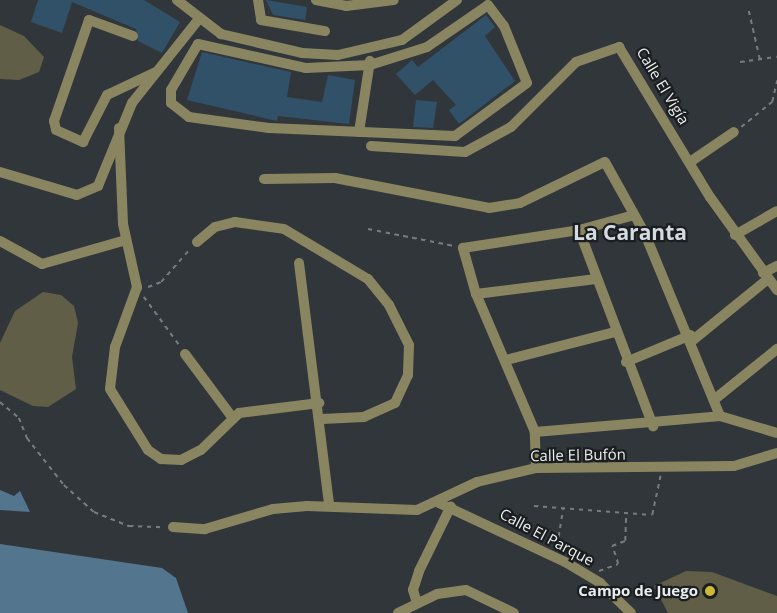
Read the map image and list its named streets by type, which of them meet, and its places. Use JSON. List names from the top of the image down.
{
  "streets": {
    "street": ["Calle El Vigía", "Calle El Bufón", "Calle El Parque"]
  },
  "crossings": [
    ["Calle El Bufón", "Calle El Parque"]
  ],
  "districts": ["La Caranta"],
  "places": ["Campo de Juego"]
}
